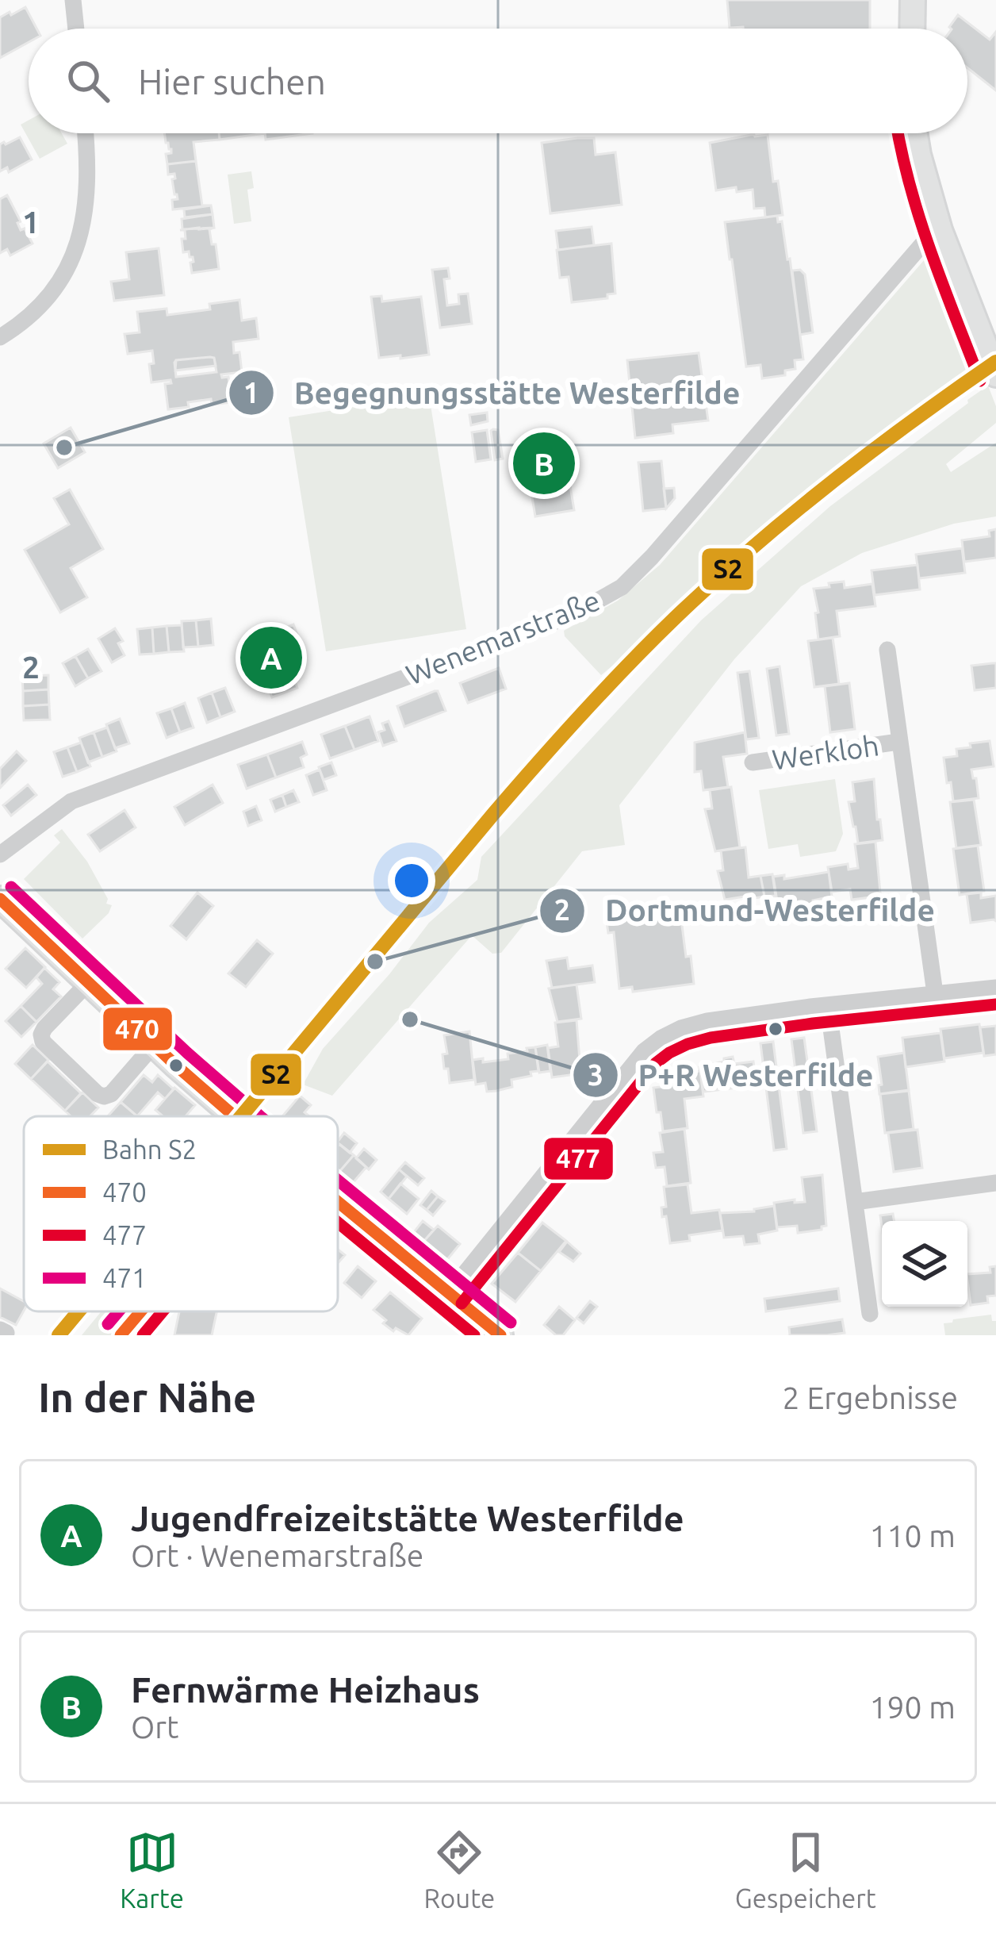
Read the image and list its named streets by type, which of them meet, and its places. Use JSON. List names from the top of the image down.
{
  "streets": {
    "street": ["Wenemarstraße", "Werkloh"]
  },
  "places": ["Begegnungsstätte Westerfilde", "Dortmund-Westerfilde", "P+R Westerfilde"],
  "lines": [
    "transit line 477",
    "rail line S2",
    "transit line 471",
    "transit line 470"
  ],
  "legend": [
    "Bahn S2",
    "470",
    "477",
    "471"
  ],
  "page": {
    "search": "Hier suchen",
    "pins": ["B", "A"],
    "heading": ["In der Nähe", "2 Ergebnisse"],
    "list": [
      {
        "mark": "A",
        "name": "Jugendfreizeitstätte Westerfilde",
        "note": "Ort · Wenemarstraße",
        "value": "110 m"
      },
      {
        "mark": "B",
        "name": "Fernwärme Heizhaus",
        "note": "Ort",
        "value": "190 m"
      }
    ],
    "nav": ["Karte", "Route", "Gespeichert"]
  },
  "grid": {
    "rows": ["1", "2"]
  }
}
